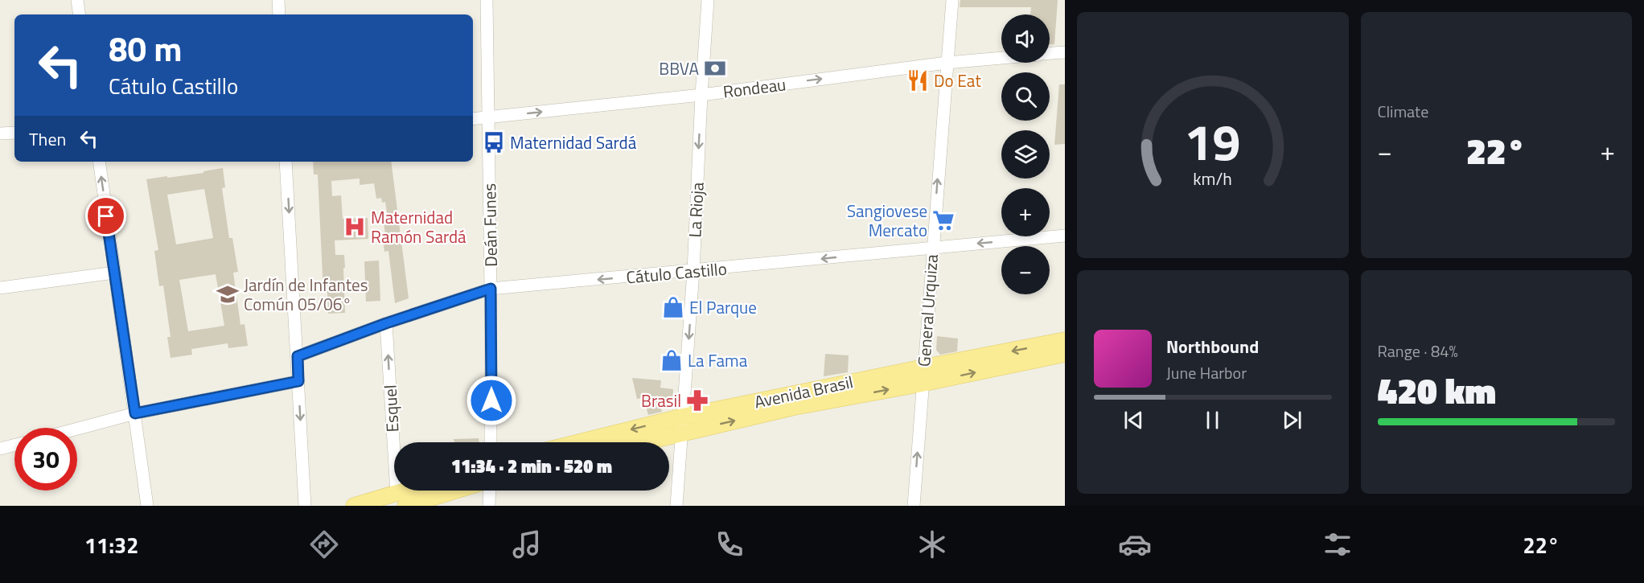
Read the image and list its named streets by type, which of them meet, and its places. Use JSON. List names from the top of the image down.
{
  "streets": {
    "main road": ["Avenida Brasil"],
    "street": [
      "Rondeau",
      "La Rioja",
      "Deán Funes",
      "Cátulo Castillo",
      "General Urquiza",
      "Esquel"
    ]
  },
  "crossings": [
    ["Rondeau", "La Rioja"],
    ["Rondeau", "Deán Funes"],
    ["Rondeau", "General Urquiza"],
    ["La Rioja", "Cátulo Castillo"],
    ["La Rioja", "Avenida Brasil"],
    ["Deán Funes", "Cátulo Castillo"],
    ["Cátulo Castillo", "General Urquiza"],
    ["Cátulo Castillo", "Esquel"],
    ["General Urquiza", "Avenida Brasil"]
  ],
  "one_way": [
    "Rondeau",
    "La Rioja",
    "Cátulo Castillo",
    "General Urquiza"
  ],
  "places": {
    "bank": ["BBVA"],
    "restaurant": ["Do Eat"],
    "bus stop": ["Maternidad Sardá"],
    "supermarket": ["Sangiovese Mercato"],
    "hospital": ["Maternidad Ramón Sardá"],
    "school or university": ["Jardín de Infantes Común 05/06°"],
    "shop": ["El Parque", "La Fama"],
    "pharmacy": ["Brasil"]
  },
  "page": {
    "tile": [
      "Climate",
      ["Range · 84%", "420 km"]
    ],
    "map_buttons": ["+", "−"],
    "turn": ["80 m", "Cátulo Castillo"],
    "then": "Then",
    "heat": ["−", "22°", "+"],
    "song": ["Northbound", "June Harbor"],
    "limit": "30",
    "trip": "11:34 · 2 min · 520 m",
    "tabs": ["11:32", "22°"],
    "gauge": ["19", "km/h"]
  }
}
